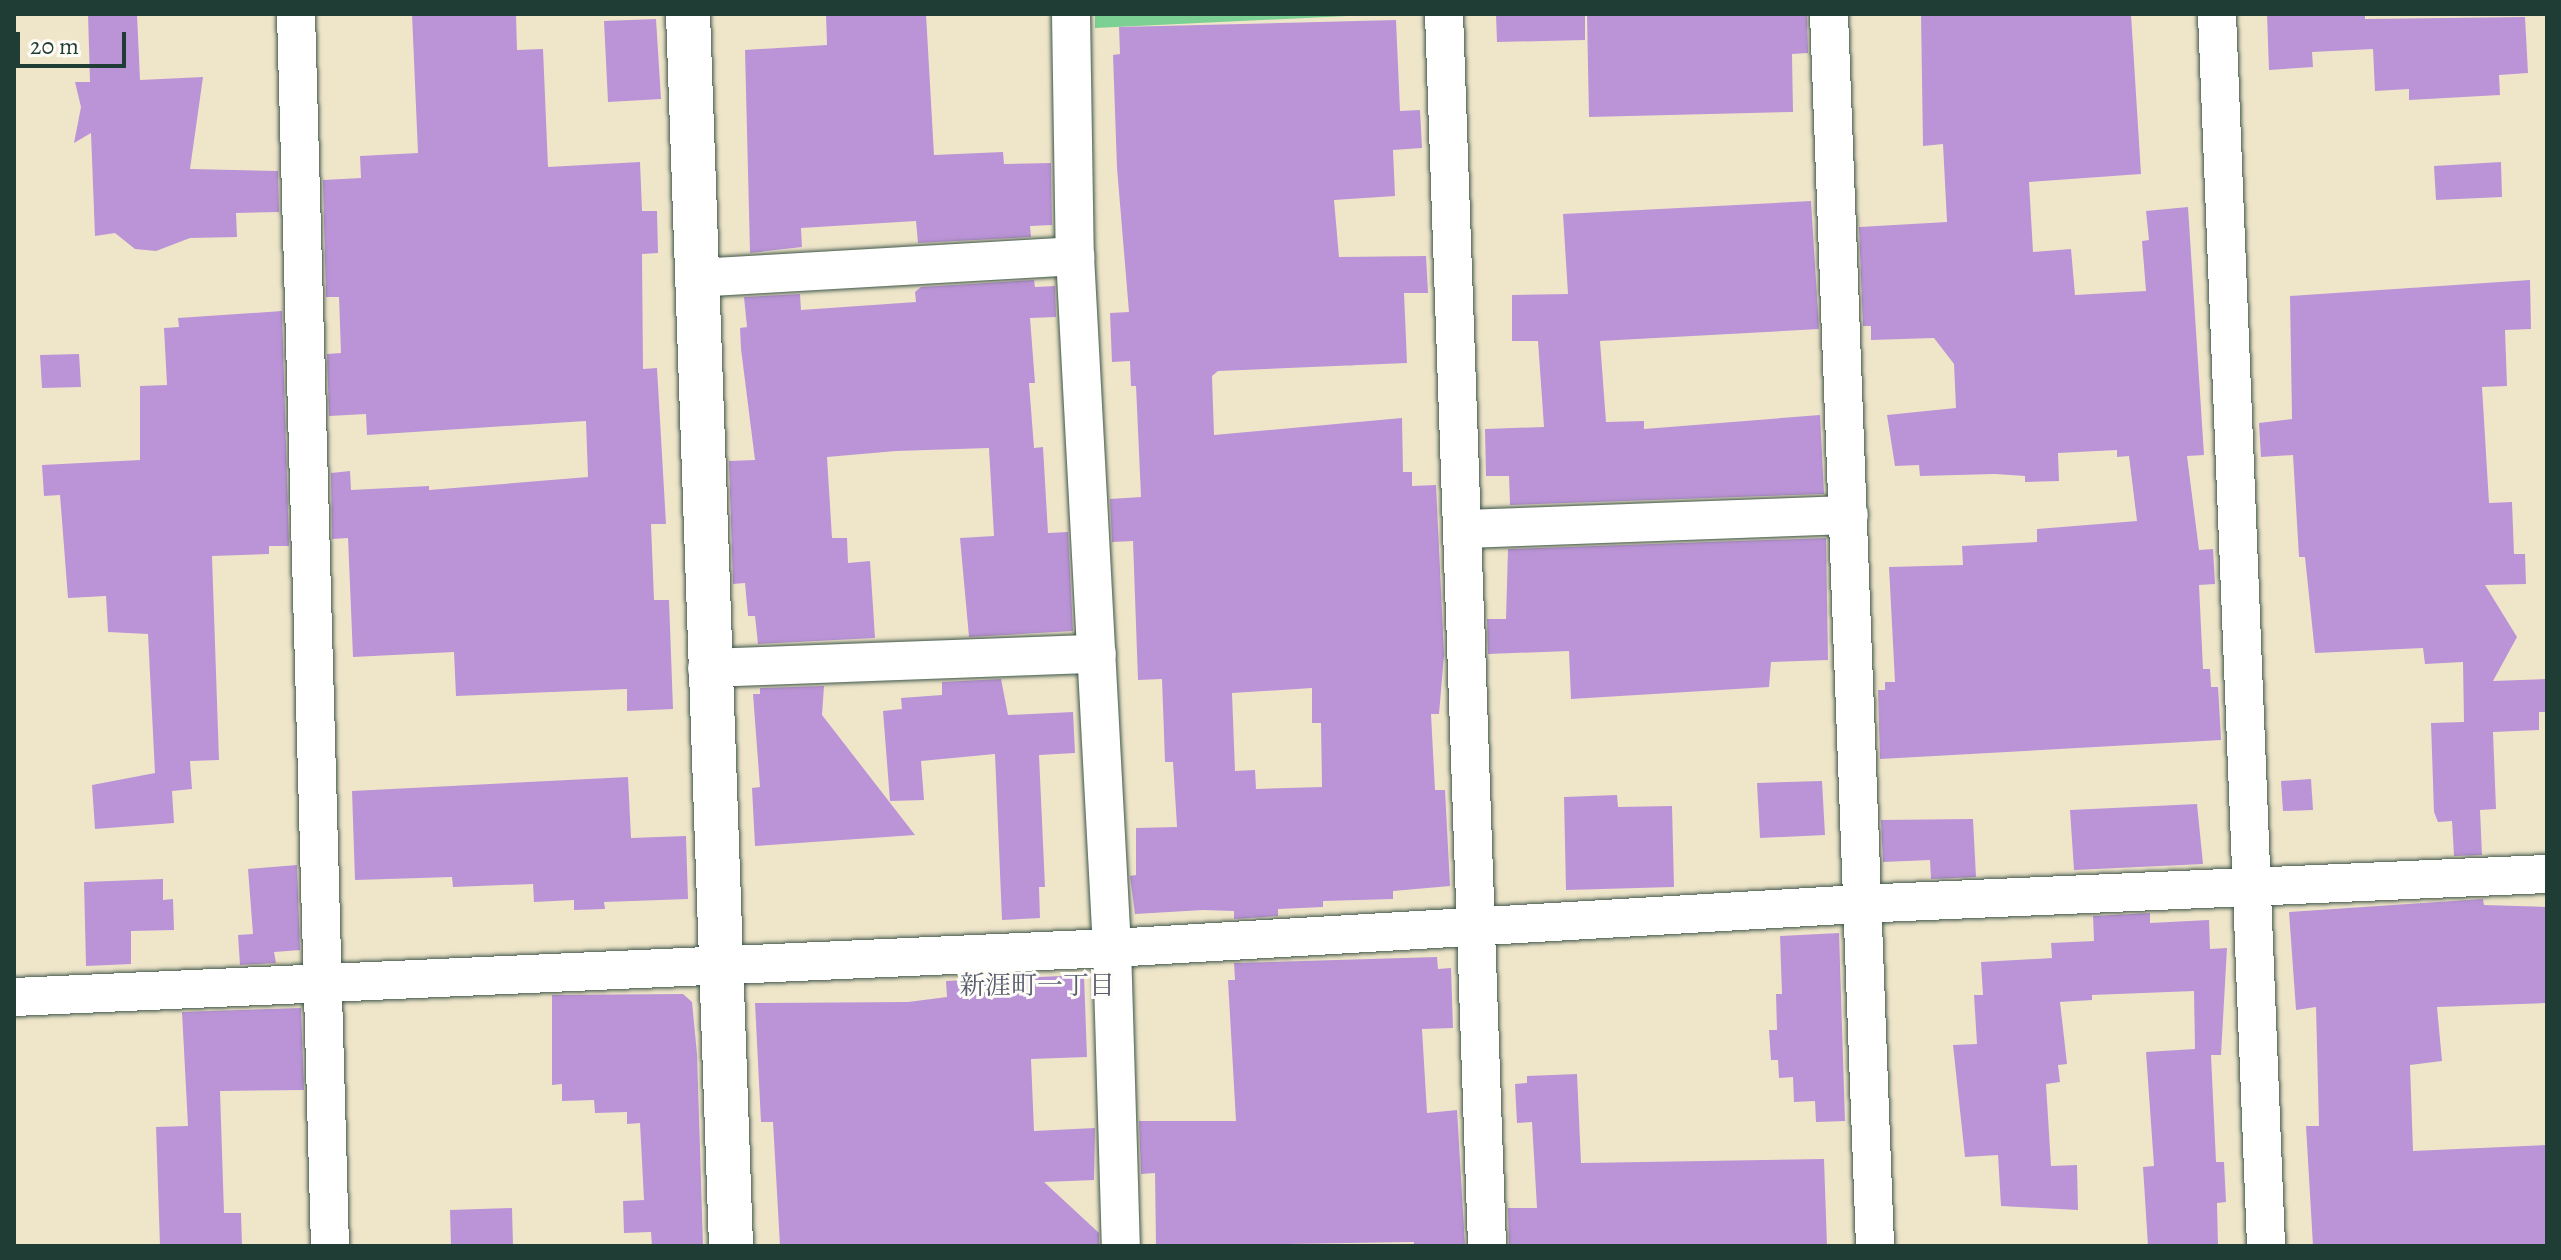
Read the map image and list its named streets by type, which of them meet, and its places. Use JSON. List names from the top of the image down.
{
  "districts": ["新涯町一丁目"],
  "scale_bar": "20 m"
}
